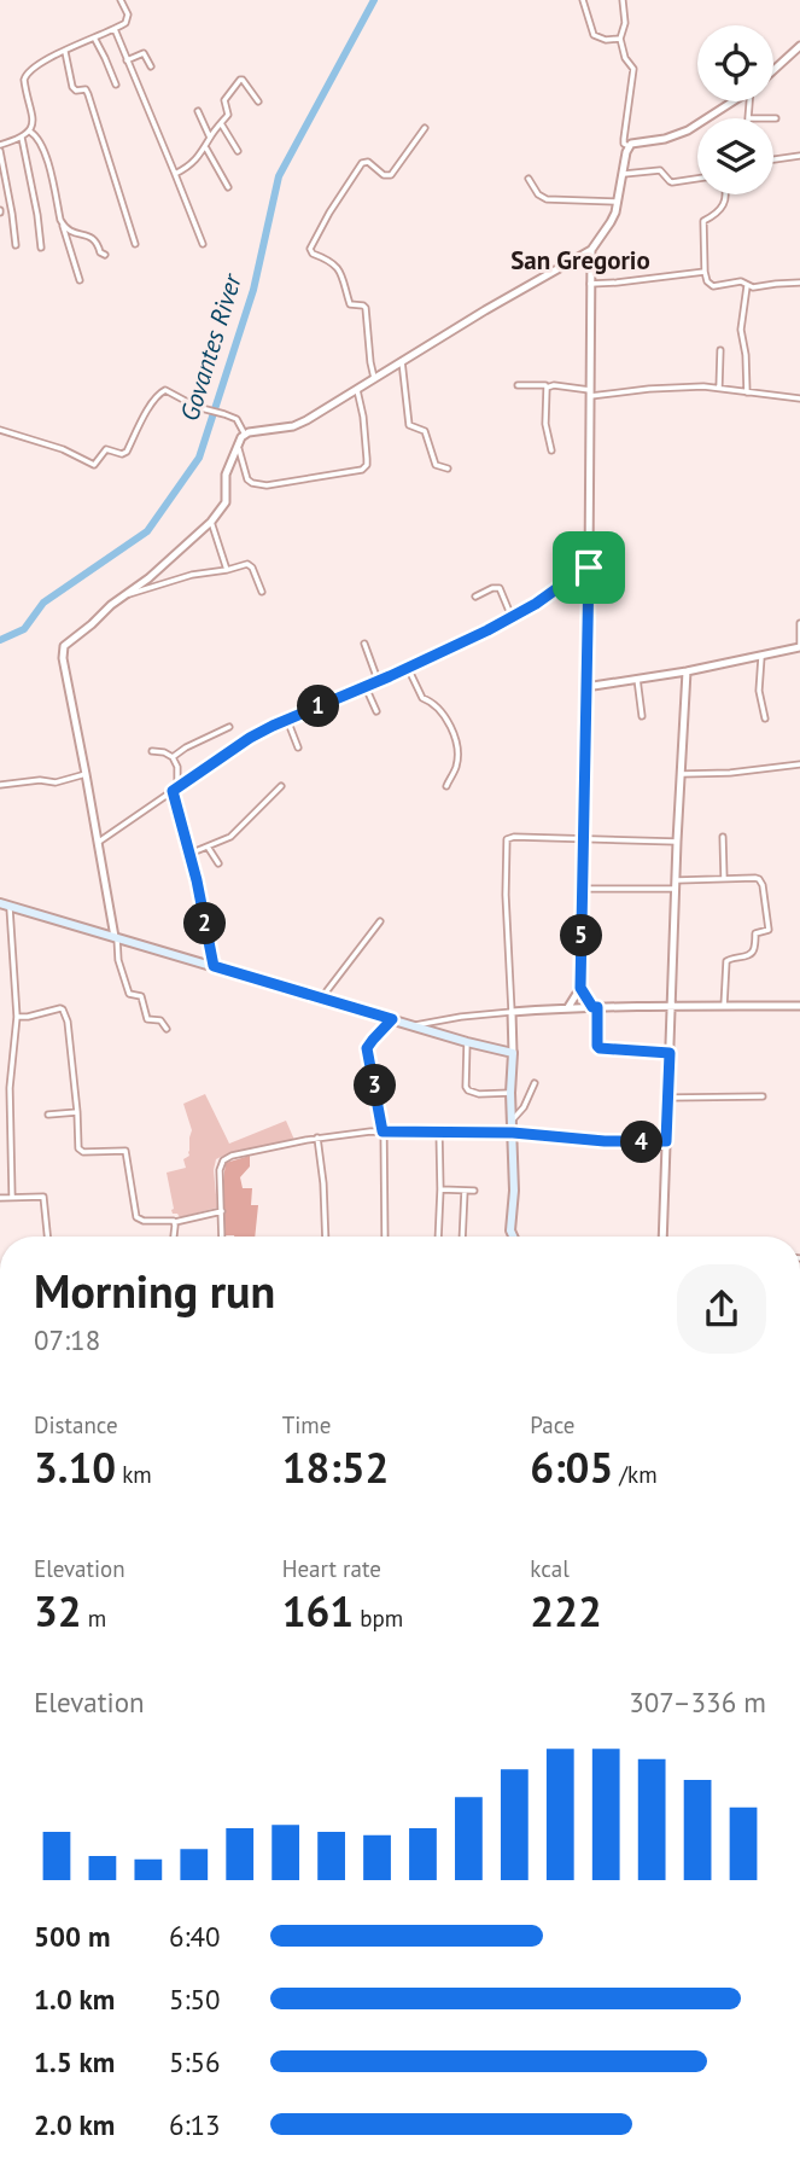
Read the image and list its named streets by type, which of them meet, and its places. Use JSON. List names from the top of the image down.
{
  "districts": ["San Gregorio"],
  "water": ["Govantes River"],
  "page": {
    "pins": [
      "1",
      "2",
      "5",
      "3",
      "4"
    ],
    "heading": ["Morning run", "07:18"],
    "stats": [
      ["Distance", "3.10 km"],
      ["Time", "18:52"],
      ["Pace", "6:05 /km"],
      ["Elevation", "32 m"],
      ["Heart rate", "161 bpm"],
      ["kcal", "222"]
    ],
    "chart": ["Elevation", "307–336 m"],
    "list": [
      {
        "name": "500 m",
        "note": "6:40"
      },
      {
        "name": "1.0 km",
        "note": "5:50"
      },
      {
        "name": "1.5 km",
        "note": "5:56"
      },
      {
        "name": "2.0 km",
        "note": "6:13"
      }
    ]
  }
}
